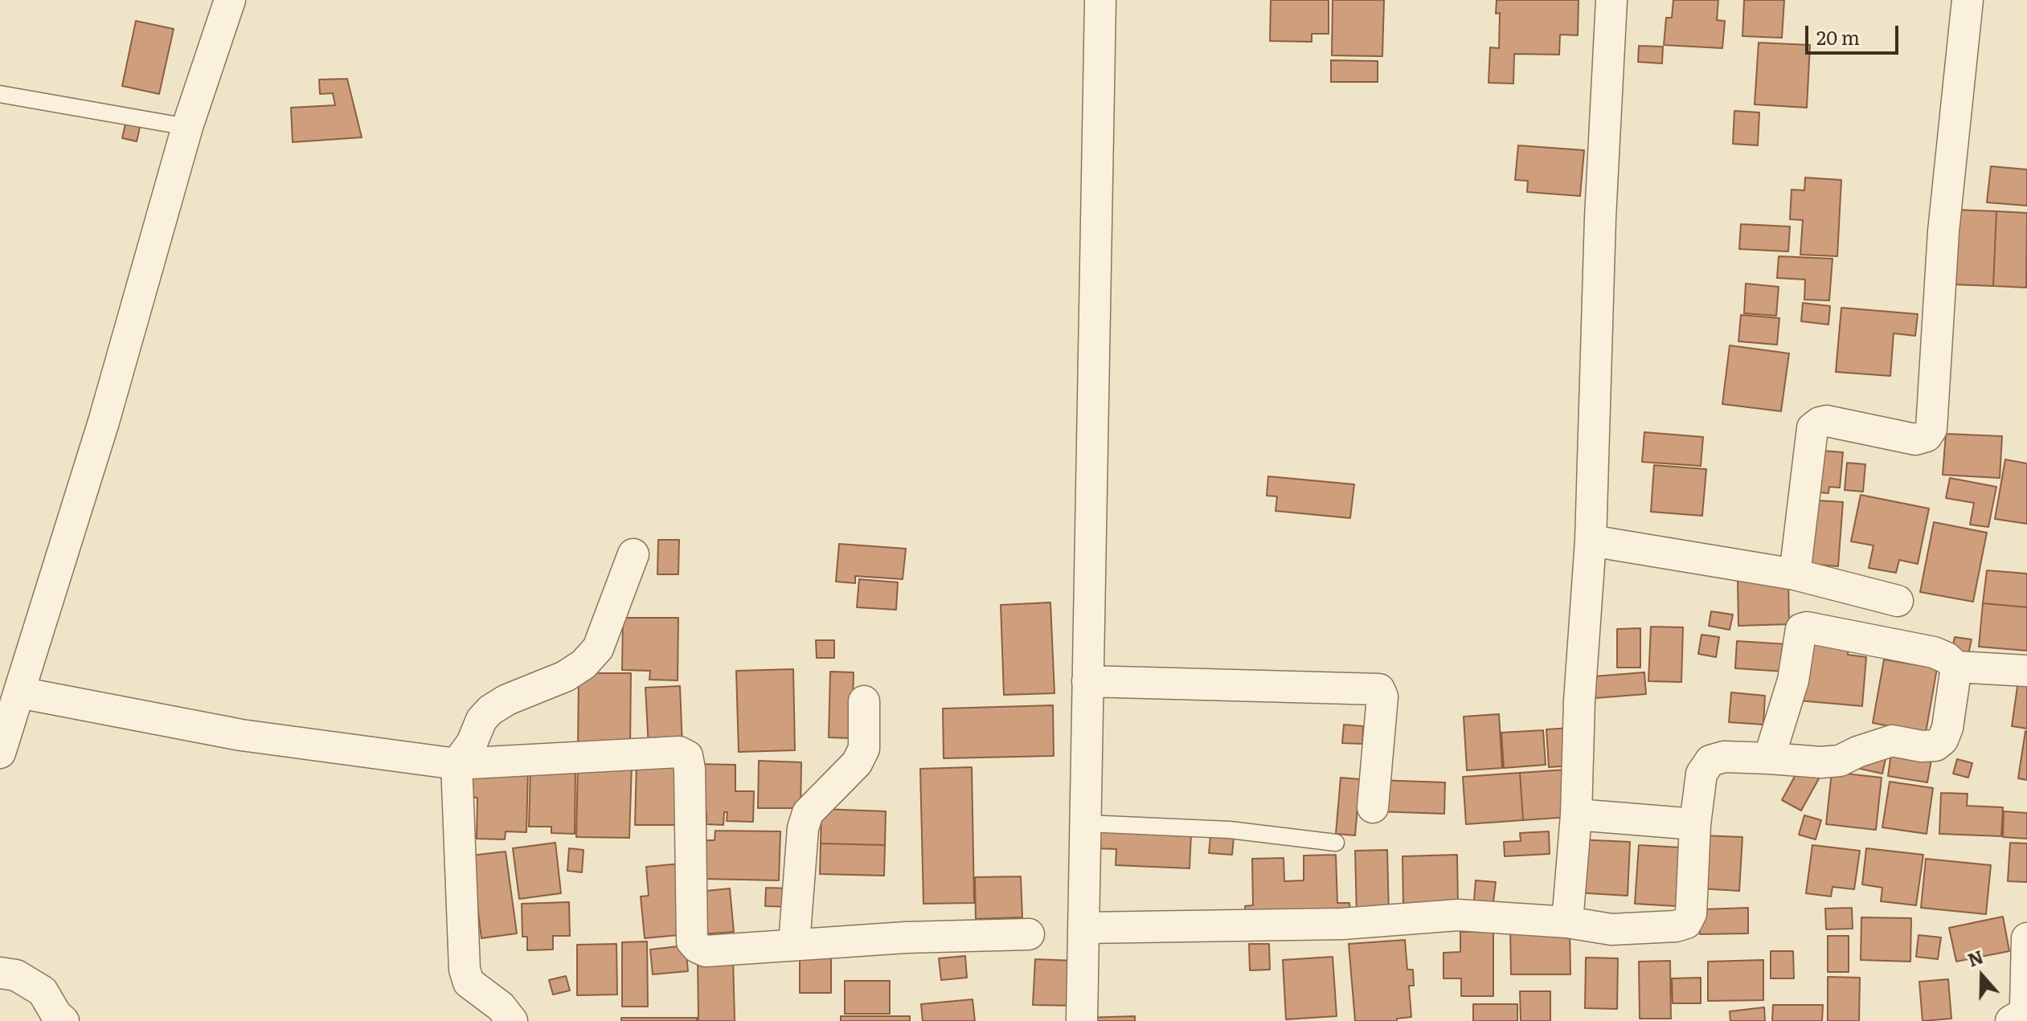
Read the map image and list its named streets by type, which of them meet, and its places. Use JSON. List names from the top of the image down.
{
  "scale_bar": "20 m",
  "north": "top"
}
